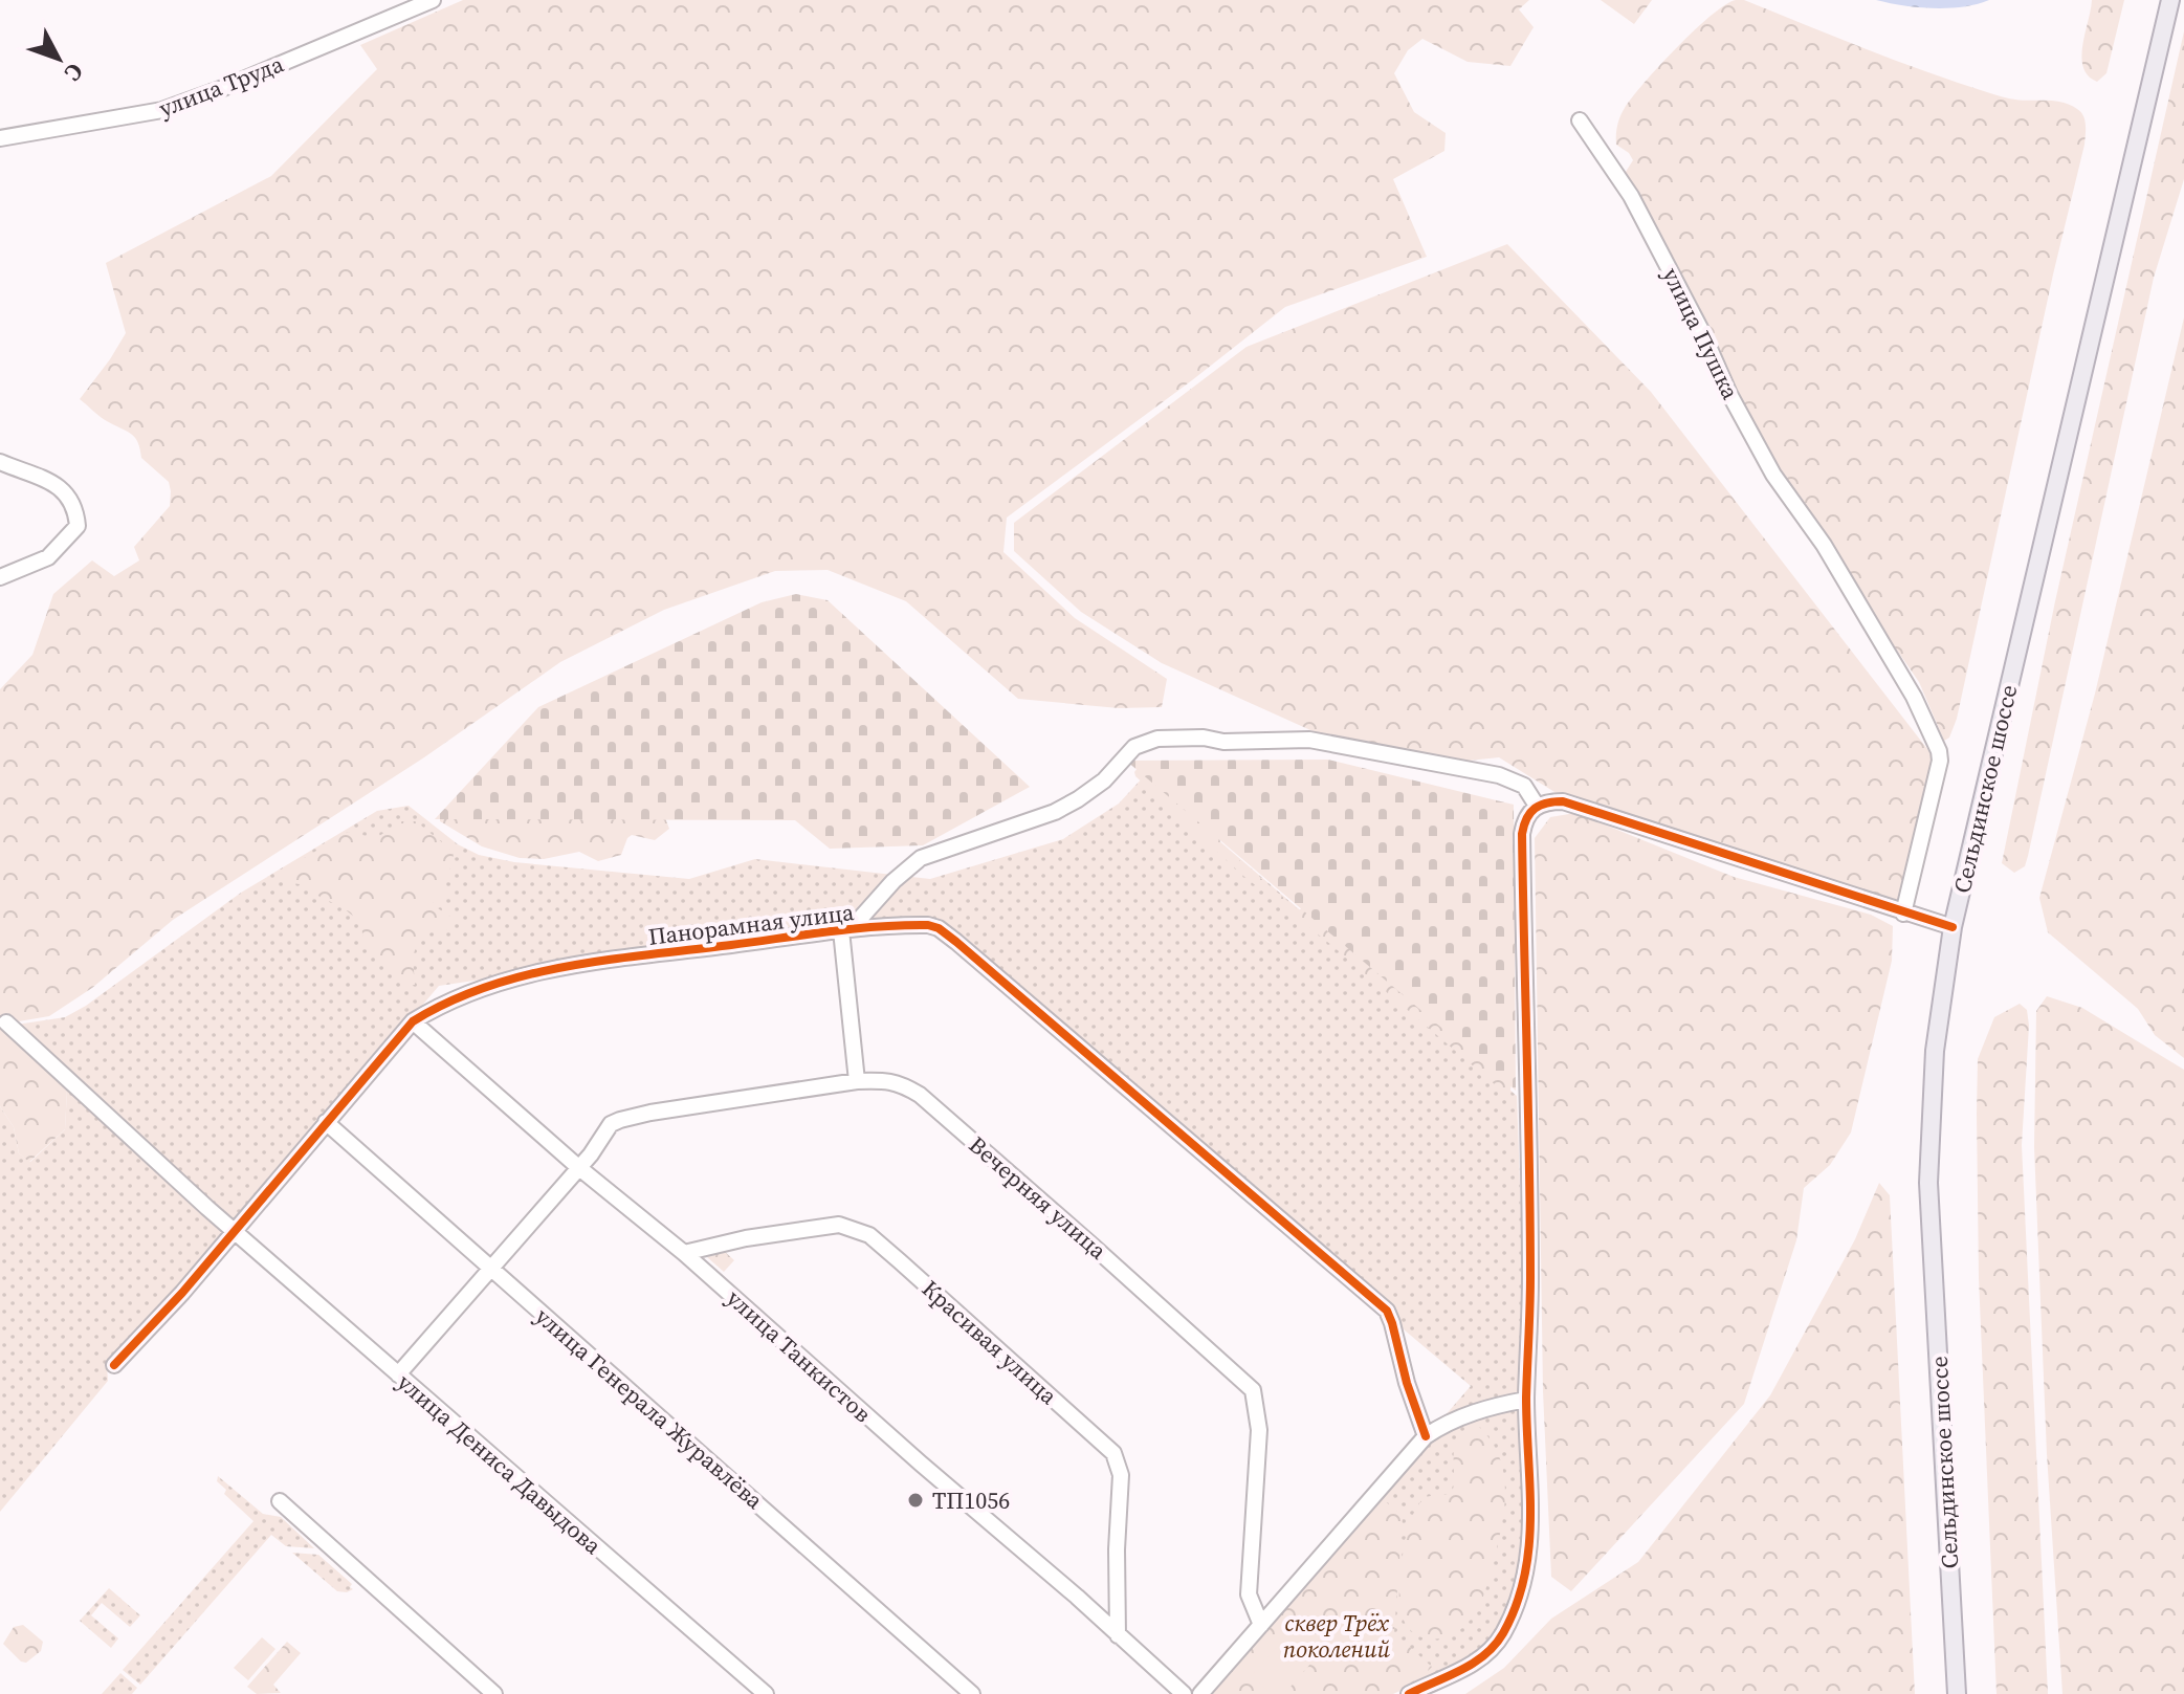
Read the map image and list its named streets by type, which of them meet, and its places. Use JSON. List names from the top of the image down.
{
  "streets": {
    "main road": ["Сельдинское шоссе"],
    "street": [
      "улица Труда",
      "улица Пушка",
      "Панорамная улица",
      "Вечерняя улица",
      "Красивая улица",
      "улица Танкистов",
      "улица Генерала Журавлёва",
      "улица Дениса Давыдова"
    ]
  },
  "crossings": [
    ["Панорамная улица", "улица Танкистов"],
    ["Панорамная улица", "улица Генерала Журавлёва"],
    ["Панорамная улица", "улица Дениса Давыдова"],
    ["Вечерняя улица", "улица Танкистов"],
    ["Вечерняя улица", "улица Генерала Журавлёва"],
    ["Вечерняя улица", "улица Дениса Давыдова"],
    ["Красивая улица", "улица Танкистов"]
  ],
  "parks": ["сквер Трёх поколений"],
  "places": ["ТП1056"],
  "north": "bottom right"
}
